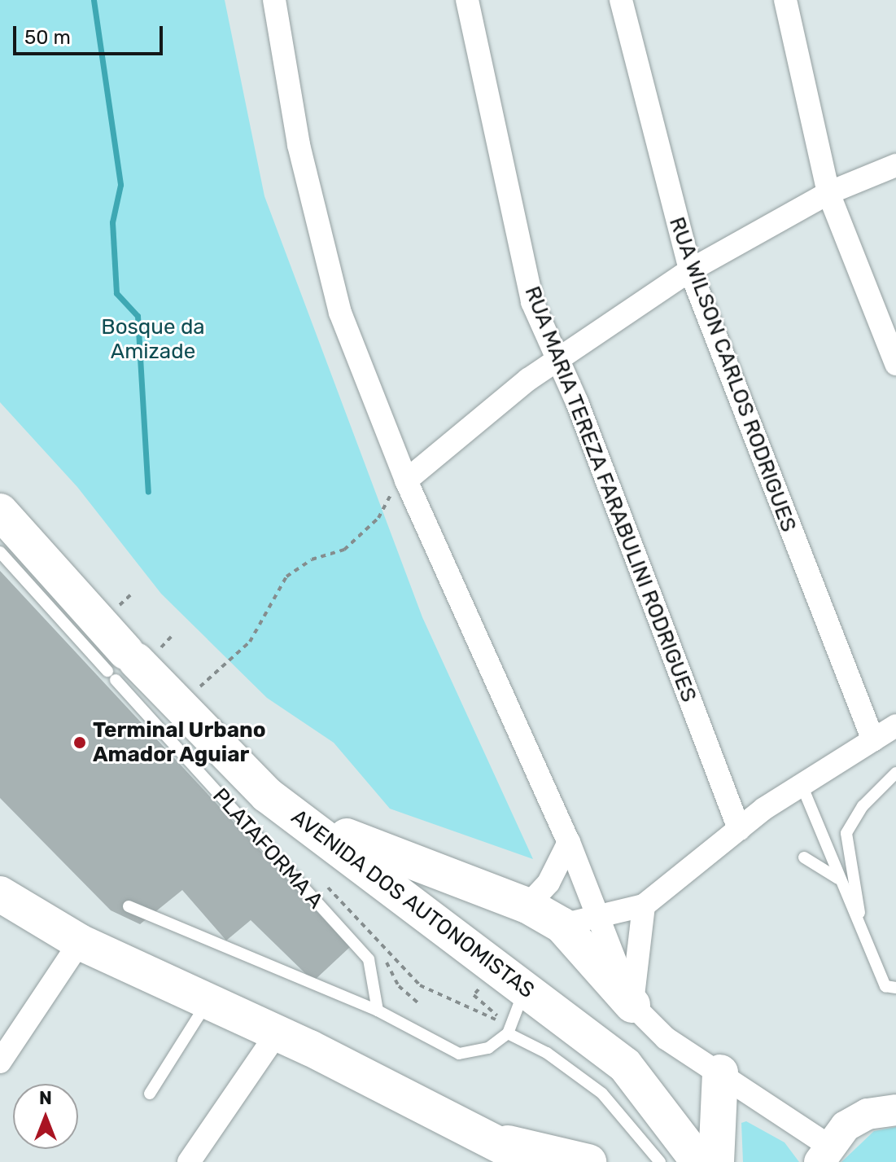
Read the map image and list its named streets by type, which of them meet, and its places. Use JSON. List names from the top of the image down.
{
  "streets": {
    "main road": ["AVENIDA DOS AUTONOMISTAS"],
    "street": ["RUA WILSON CARLOS RODRIGUES", "RUA MARIA TEREZA FARABULINI RODRIGUES"],
    "lane": ["PLATAFORMA A"]
  },
  "crossings": [
    ["PLATAFORMA A", "AVENIDA DOS AUTONOMISTAS"]
  ],
  "parks": ["Bosque da Amizade"],
  "places": ["Terminal Urbano Amador Aguiar"],
  "scale_bar": "50 m",
  "north": "top"
}
